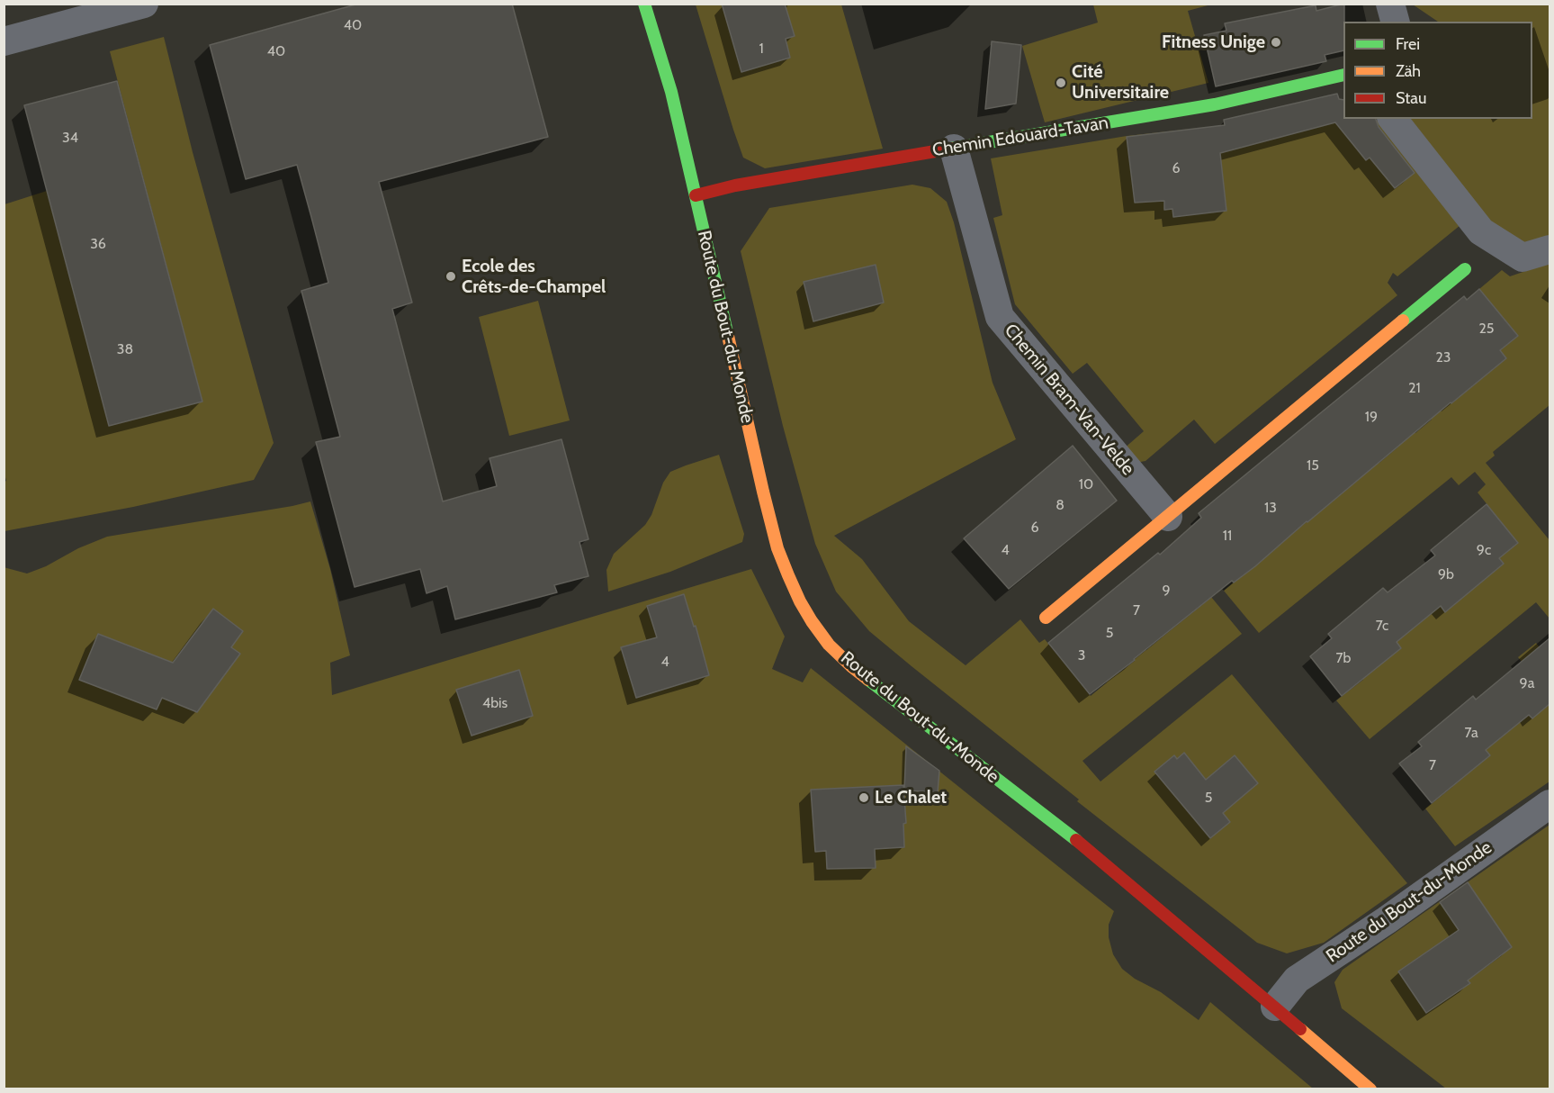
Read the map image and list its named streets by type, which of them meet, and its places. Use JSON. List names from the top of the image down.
{
  "streets": {
    "main road": ["Chemin Edouard-Tavan", "Route du Bout-du-Monde"],
    "street": ["Chemin Bram-Van-Velde"]
  },
  "crossings": [
    ["Chemin Edouard-Tavan", "Route du Bout-du-Monde"],
    ["Chemin Edouard-Tavan", "Chemin Bram-Van-Velde"]
  ],
  "places": [
    "Fitness Unige",
    "Cité Universitaire",
    "Ecole des Crêts-de-Champel",
    "Le Chalet"
  ],
  "house_numbers": [
    "40",
    "1",
    "40",
    "34",
    "6",
    "36",
    "25",
    "38",
    "23",
    "21",
    "19",
    "15",
    "10",
    "8",
    "13",
    "6",
    "11",
    "4",
    "9c",
    "9b",
    "9",
    "7",
    "7c",
    "5",
    "3",
    "7b",
    "4",
    "9a",
    "4bis",
    "7a",
    "7",
    "5"
  ],
  "legend": ["Frei", "Zäh", "Stau"]
}
